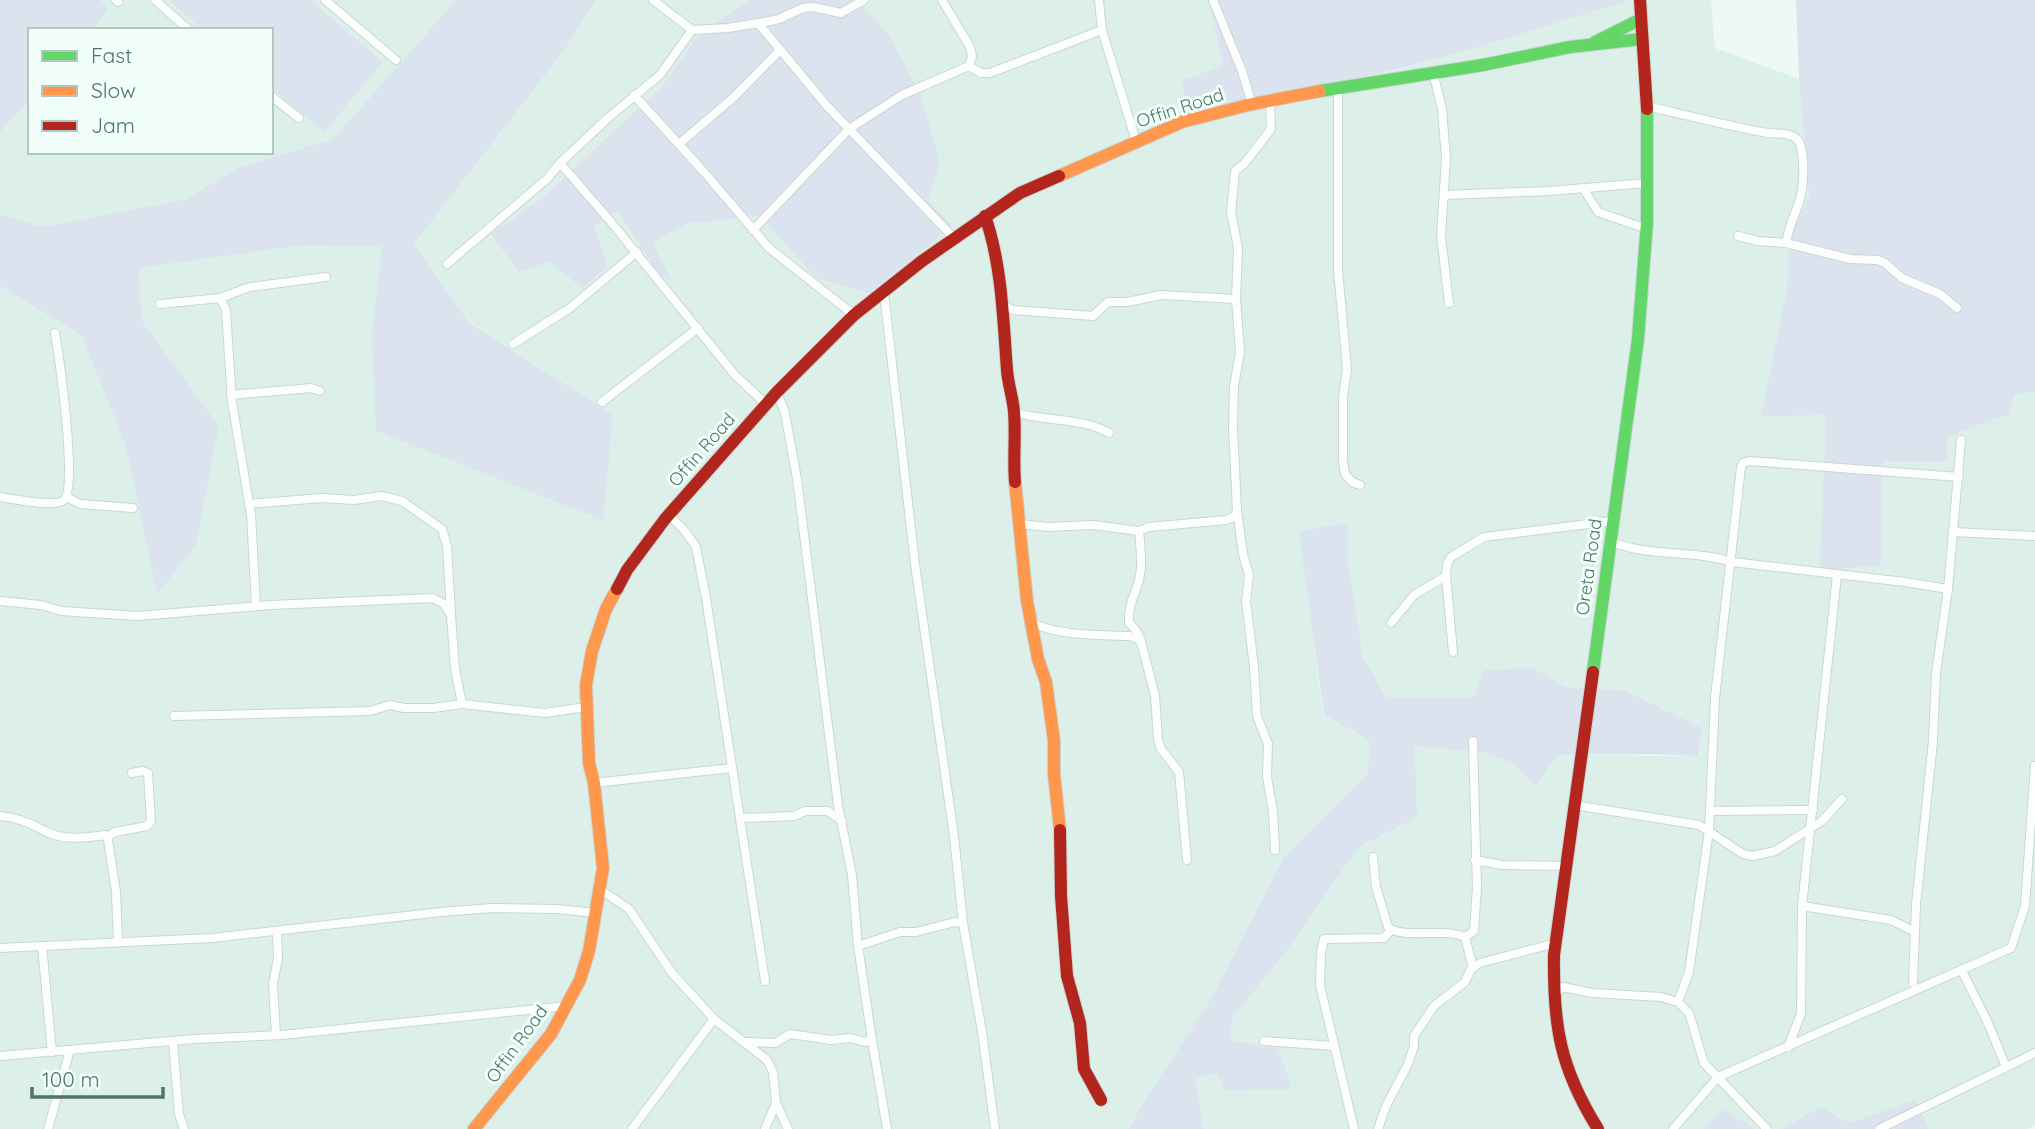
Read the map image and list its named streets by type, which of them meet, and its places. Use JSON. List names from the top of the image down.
{
  "streets": {
    "street": ["Offin Road", "Oreta Road"]
  },
  "legend": ["Fast", "Slow", "Jam"],
  "scale_bar": "100 m"
}
